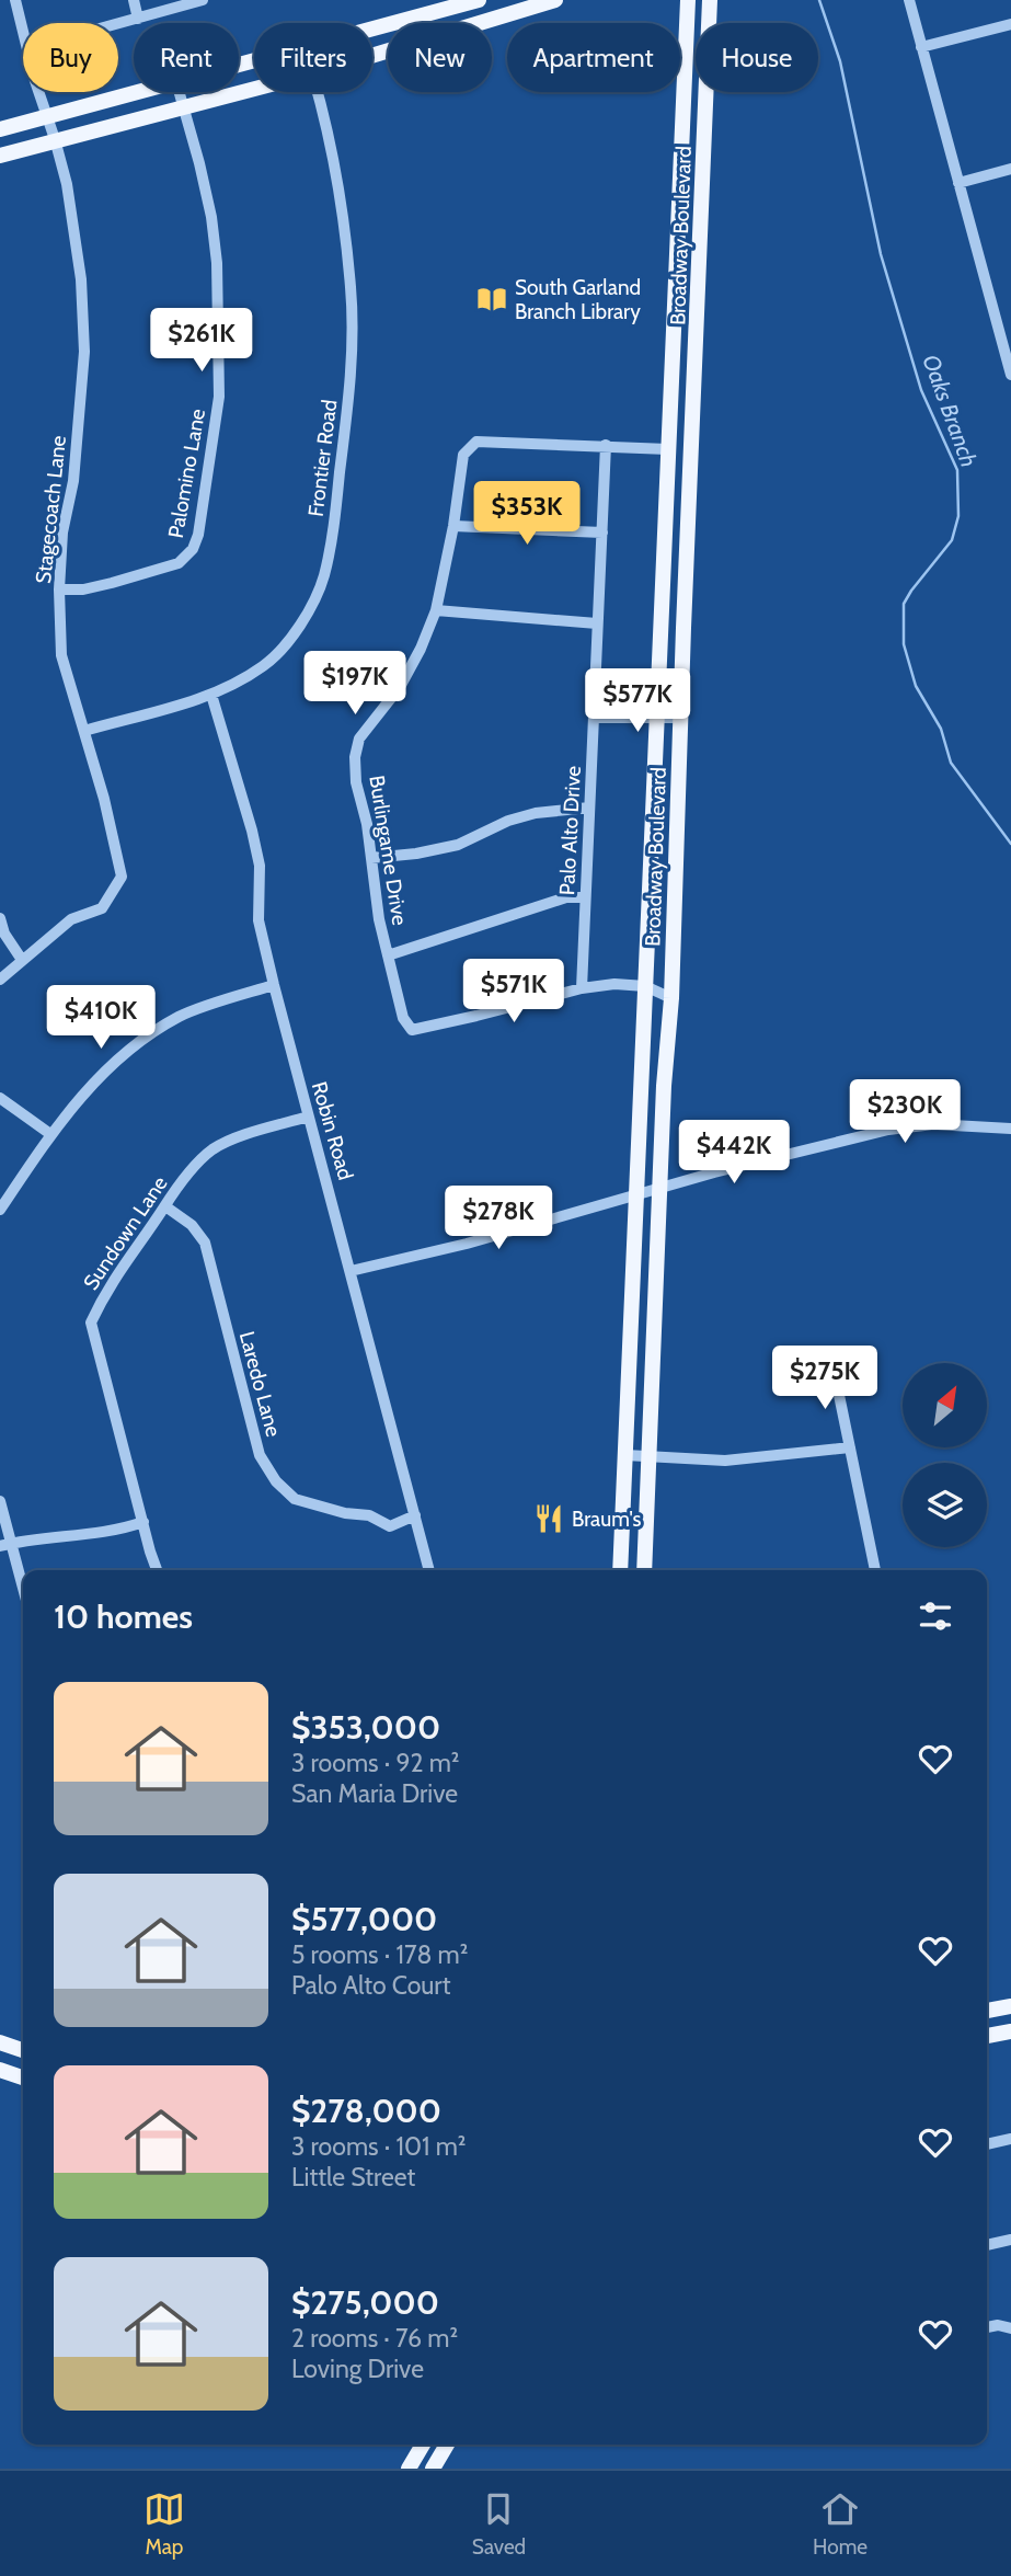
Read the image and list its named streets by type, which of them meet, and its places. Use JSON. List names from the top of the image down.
{
  "streets": {
    "main road": ["Broadway Boulevard"],
    "street": [
      "Frontier Road",
      "Palomino Lane",
      "Stagecoach Lane",
      "Palo Alto Drive",
      "Burlingame Drive",
      "Robin Road",
      "Sundown Lane",
      "Laredo Lane"
    ]
  },
  "crossings": [
    ["Frontier Road", "Stagecoach Lane"],
    ["Frontier Road", "Robin Road"],
    ["Palomino Lane", "Stagecoach Lane"],
    ["Palo Alto Drive", "Burlingame Drive"],
    ["Robin Road", "Sundown Lane"],
    ["Robin Road", "Laredo Lane"],
    ["Sundown Lane", "Laredo Lane"]
  ],
  "water": ["Oaks Branch"],
  "places": {
    "library": ["South Garland Branch Library"],
    "restaurant": ["Braum's"]
  },
  "north": "top right",
  "page": {
    "chip": [
      "Buy",
      "Rent",
      "Filters",
      "New",
      "Apartment",
      "House"
    ],
    "price": [
      "$261K",
      "$353K",
      "$197K",
      "$577K",
      "$571K",
      "$410K",
      "$230K",
      "$442K",
      "$278K",
      "$275K"
    ],
    "heading": "10 homes",
    "list": [
      {
        "name": "$353,000",
        "note": "3 rooms · 92 m² · San Maria Drive"
      },
      {
        "name": "$577,000",
        "note": "5 rooms · 178 m² · Palo Alto Court"
      },
      {
        "name": "$278,000",
        "note": "3 rooms · 101 m² · Little Street"
      },
      {
        "name": "$275,000",
        "note": "2 rooms · 76 m² · Loving Drive"
      }
    ],
    "tabs": ["Map", "Saved", "Home"]
  }
}
